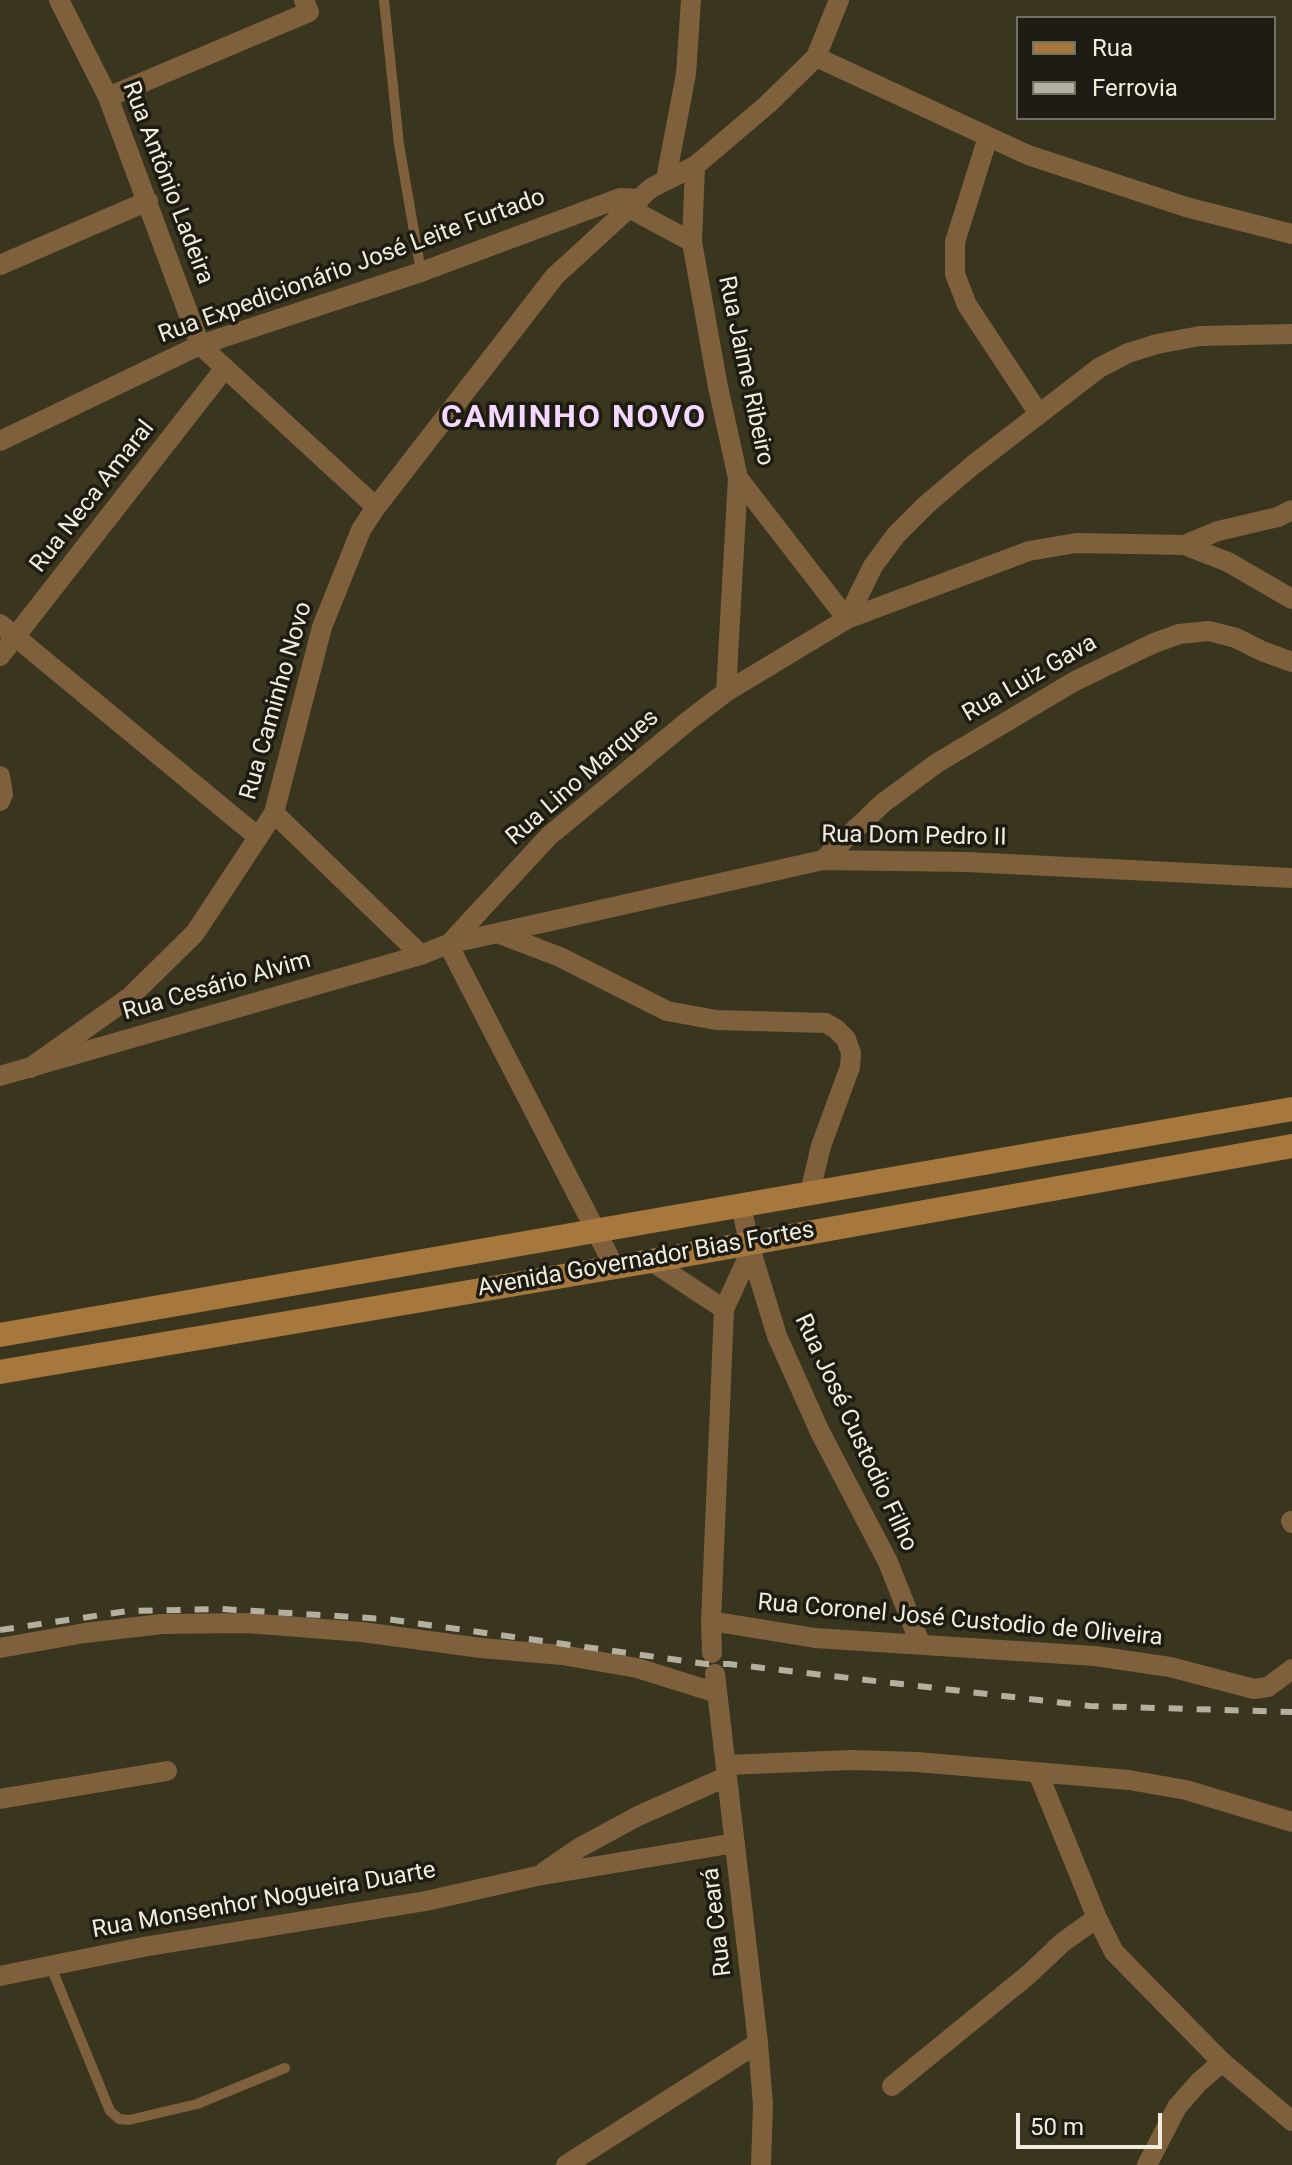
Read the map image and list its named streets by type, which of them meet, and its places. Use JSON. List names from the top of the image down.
{
  "streets": {
    "main road": ["Avenida Governador Bias Fortes"],
    "street": [
      "Rua Antônio Ladeira",
      "Rua Expedicionário José Leite Furtado",
      "Rua Jaime Ribeiro",
      "Rua Neca Amaral",
      "Rua Luiz Gava",
      "Rua Caminho Novo",
      "Rua Lino Marques",
      "Rua Dom Pedro II",
      "Rua Cesário Alvim",
      "Rua José Custodio Filho",
      "Rua Coronel José Custodio de Oliveira",
      "Rua Monsenhor Nogueira Duarte",
      "Rua Ceará"
    ]
  },
  "crossings": [
    ["Rua Antônio Ladeira", "Rua Expedicionário José Leite Furtado"],
    ["Rua Antônio Ladeira", "Rua Neca Amaral"],
    ["Rua Antônio Ladeira", "Rua Caminho Novo"],
    ["Rua Expedicionário José Leite Furtado", "Rua Caminho Novo"],
    ["Rua Jaime Ribeiro", "Rua Caminho Novo"],
    ["Rua Jaime Ribeiro", "Rua Lino Marques"],
    ["Rua Luiz Gava", "Rua Dom Pedro II"],
    ["Rua Caminho Novo", "Rua Cesário Alvim"],
    ["Rua Lino Marques", "Rua Dom Pedro II"],
    ["Rua Lino Marques", "Rua Cesário Alvim"],
    ["Rua Dom Pedro II", "Rua Cesário Alvim"],
    ["Avenida Governador Bias Fortes", "Rua José Custodio Filho"],
    ["Rua José Custodio Filho", "Rua Coronel José Custodio de Oliveira"],
    ["Rua Monsenhor Nogueira Duarte", "Rua Ceará"]
  ],
  "districts": ["CAMINHO NOVO"],
  "legend": ["Rua", "Ferrovia"],
  "scale_bar": "50 m"
}
